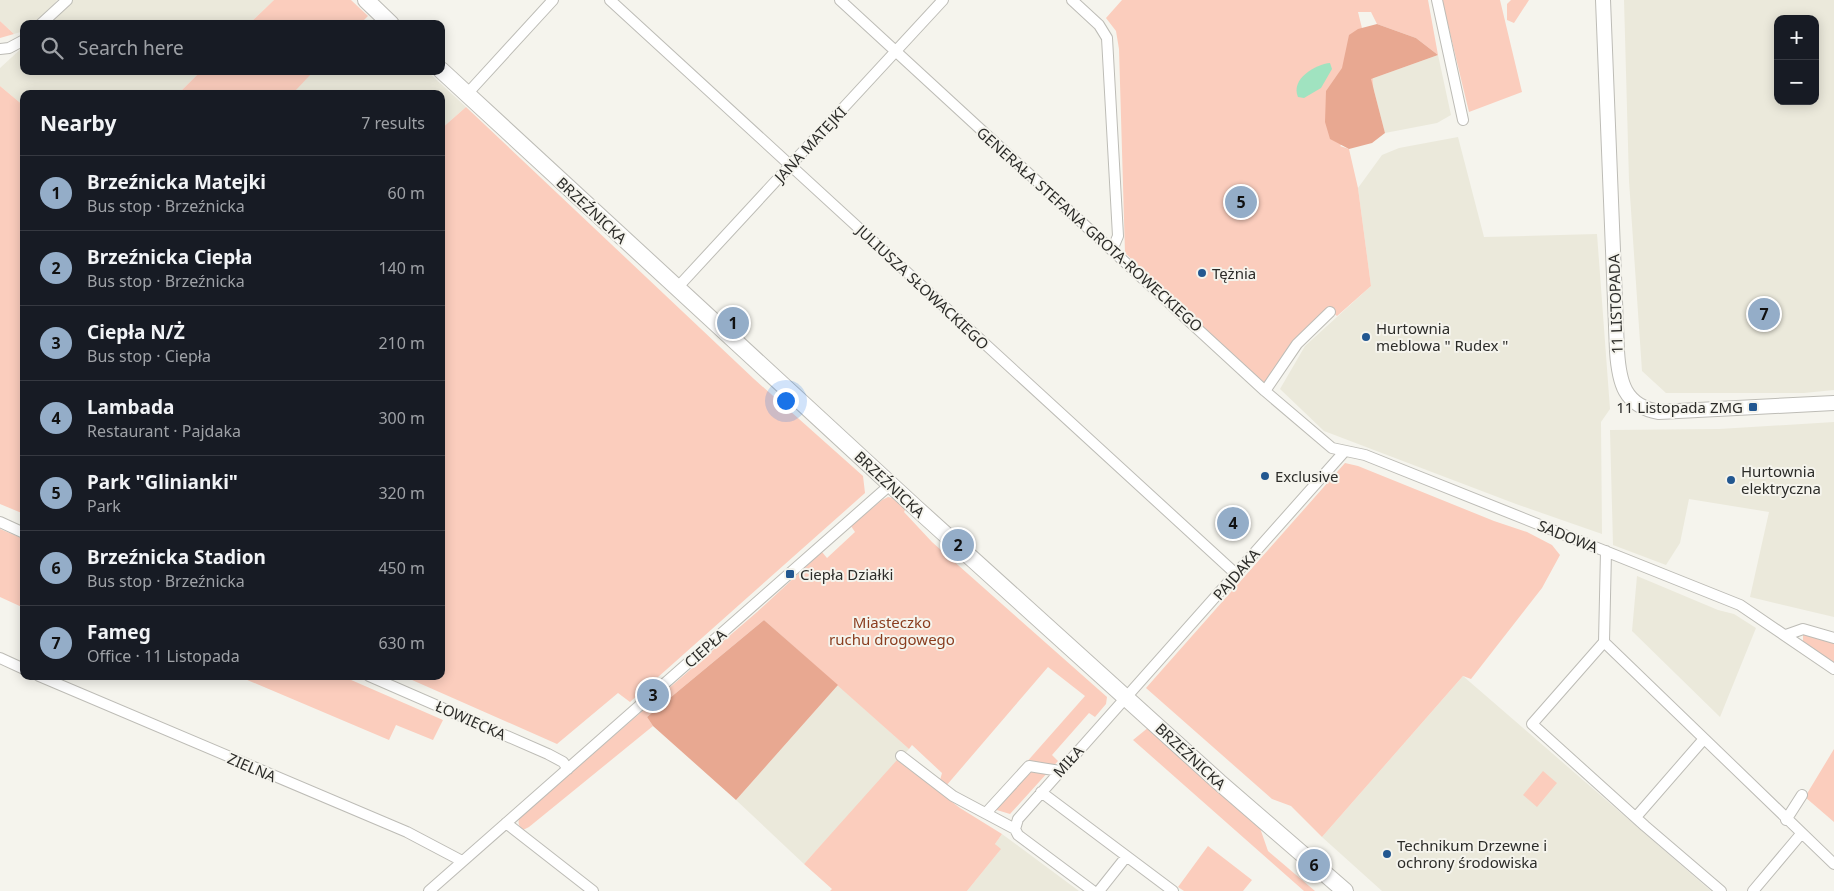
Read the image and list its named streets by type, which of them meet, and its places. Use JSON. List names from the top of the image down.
{
  "streets": {
    "main road": ["BRZEŹNICKA"],
    "street": [
      "JANA MATEJKI",
      "GENERAŁA STEFANA GROTA-ROWECKIEGO",
      "JULIUSZA SŁOWACKIEGO",
      "11 LISTOPADA",
      "SADOWA",
      "PAJDAKA",
      "CIEPŁA",
      "ŁOWIECKA",
      "MIŁA",
      "ZIELNA"
    ]
  },
  "crossings": [
    ["JANA MATEJKI", "BRZEŹNICKA"],
    ["JANA MATEJKI", "GENERAŁA STEFANA GROTA-ROWECKIEGO"],
    ["JANA MATEJKI", "JULIUSZA SŁOWACKIEGO"],
    ["BRZEŹNICKA", "PAJDAKA"],
    ["BRZEŹNICKA", "CIEPŁA"],
    ["BRZEŹNICKA", "MIŁA"],
    ["GENERAŁA STEFANA GROTA-ROWECKIEGO", "SADOWA"],
    ["GENERAŁA STEFANA GROTA-ROWECKIEGO", "PAJDAKA"],
    ["JULIUSZA SŁOWACKIEGO", "PAJDAKA"],
    ["SADOWA", "PAJDAKA"],
    ["PAJDAKA", "MIŁA"],
    ["CIEPŁA", "ŁOWIECKA"],
    ["CIEPŁA", "ZIELNA"]
  ],
  "parks": ["Miasteczko ruchu drogowego"],
  "places": {
    "other": [
      "Tężnia",
      "Hurtownia meblowa \" Rudex \"",
      "Exclusive",
      "Hurtownia elektryczna",
      "Technikum Drzewne i ochrony środowiska"
    ],
    "transit": ["11 Listopada ZMG", "Ciepła Działki"]
  },
  "page": {
    "map_buttons": ["+", "−"],
    "search": "Search here",
    "heading": ["Nearby", "7 results"],
    "list": [
      {
        "mark": "1",
        "name": "Brzeźnicka Matejki",
        "note": "Bus stop · Brzeźnicka",
        "value": "60 m"
      },
      {
        "mark": "2",
        "name": "Brzeźnicka Ciepła",
        "note": "Bus stop · Brzeźnicka",
        "value": "140 m"
      },
      {
        "mark": "3",
        "name": "Ciepła N/Ż",
        "note": "Bus stop · Ciepła",
        "value": "210 m"
      },
      {
        "mark": "4",
        "name": "Lambada",
        "note": "Restaurant · Pajdaka",
        "value": "300 m"
      },
      {
        "mark": "5",
        "name": "Park \"Glinianki\"",
        "note": "Park",
        "value": "320 m"
      },
      {
        "mark": "6",
        "name": "Brzeźnicka Stadion",
        "note": "Bus stop · Brzeźnicka",
        "value": "450 m"
      },
      {
        "mark": "7",
        "name": "Fameg",
        "note": "Office · 11 Listopada",
        "value": "630 m"
      }
    ],
    "pins": [
      "5",
      "7",
      "1",
      "4",
      "2",
      "3",
      "6"
    ]
  }
}
